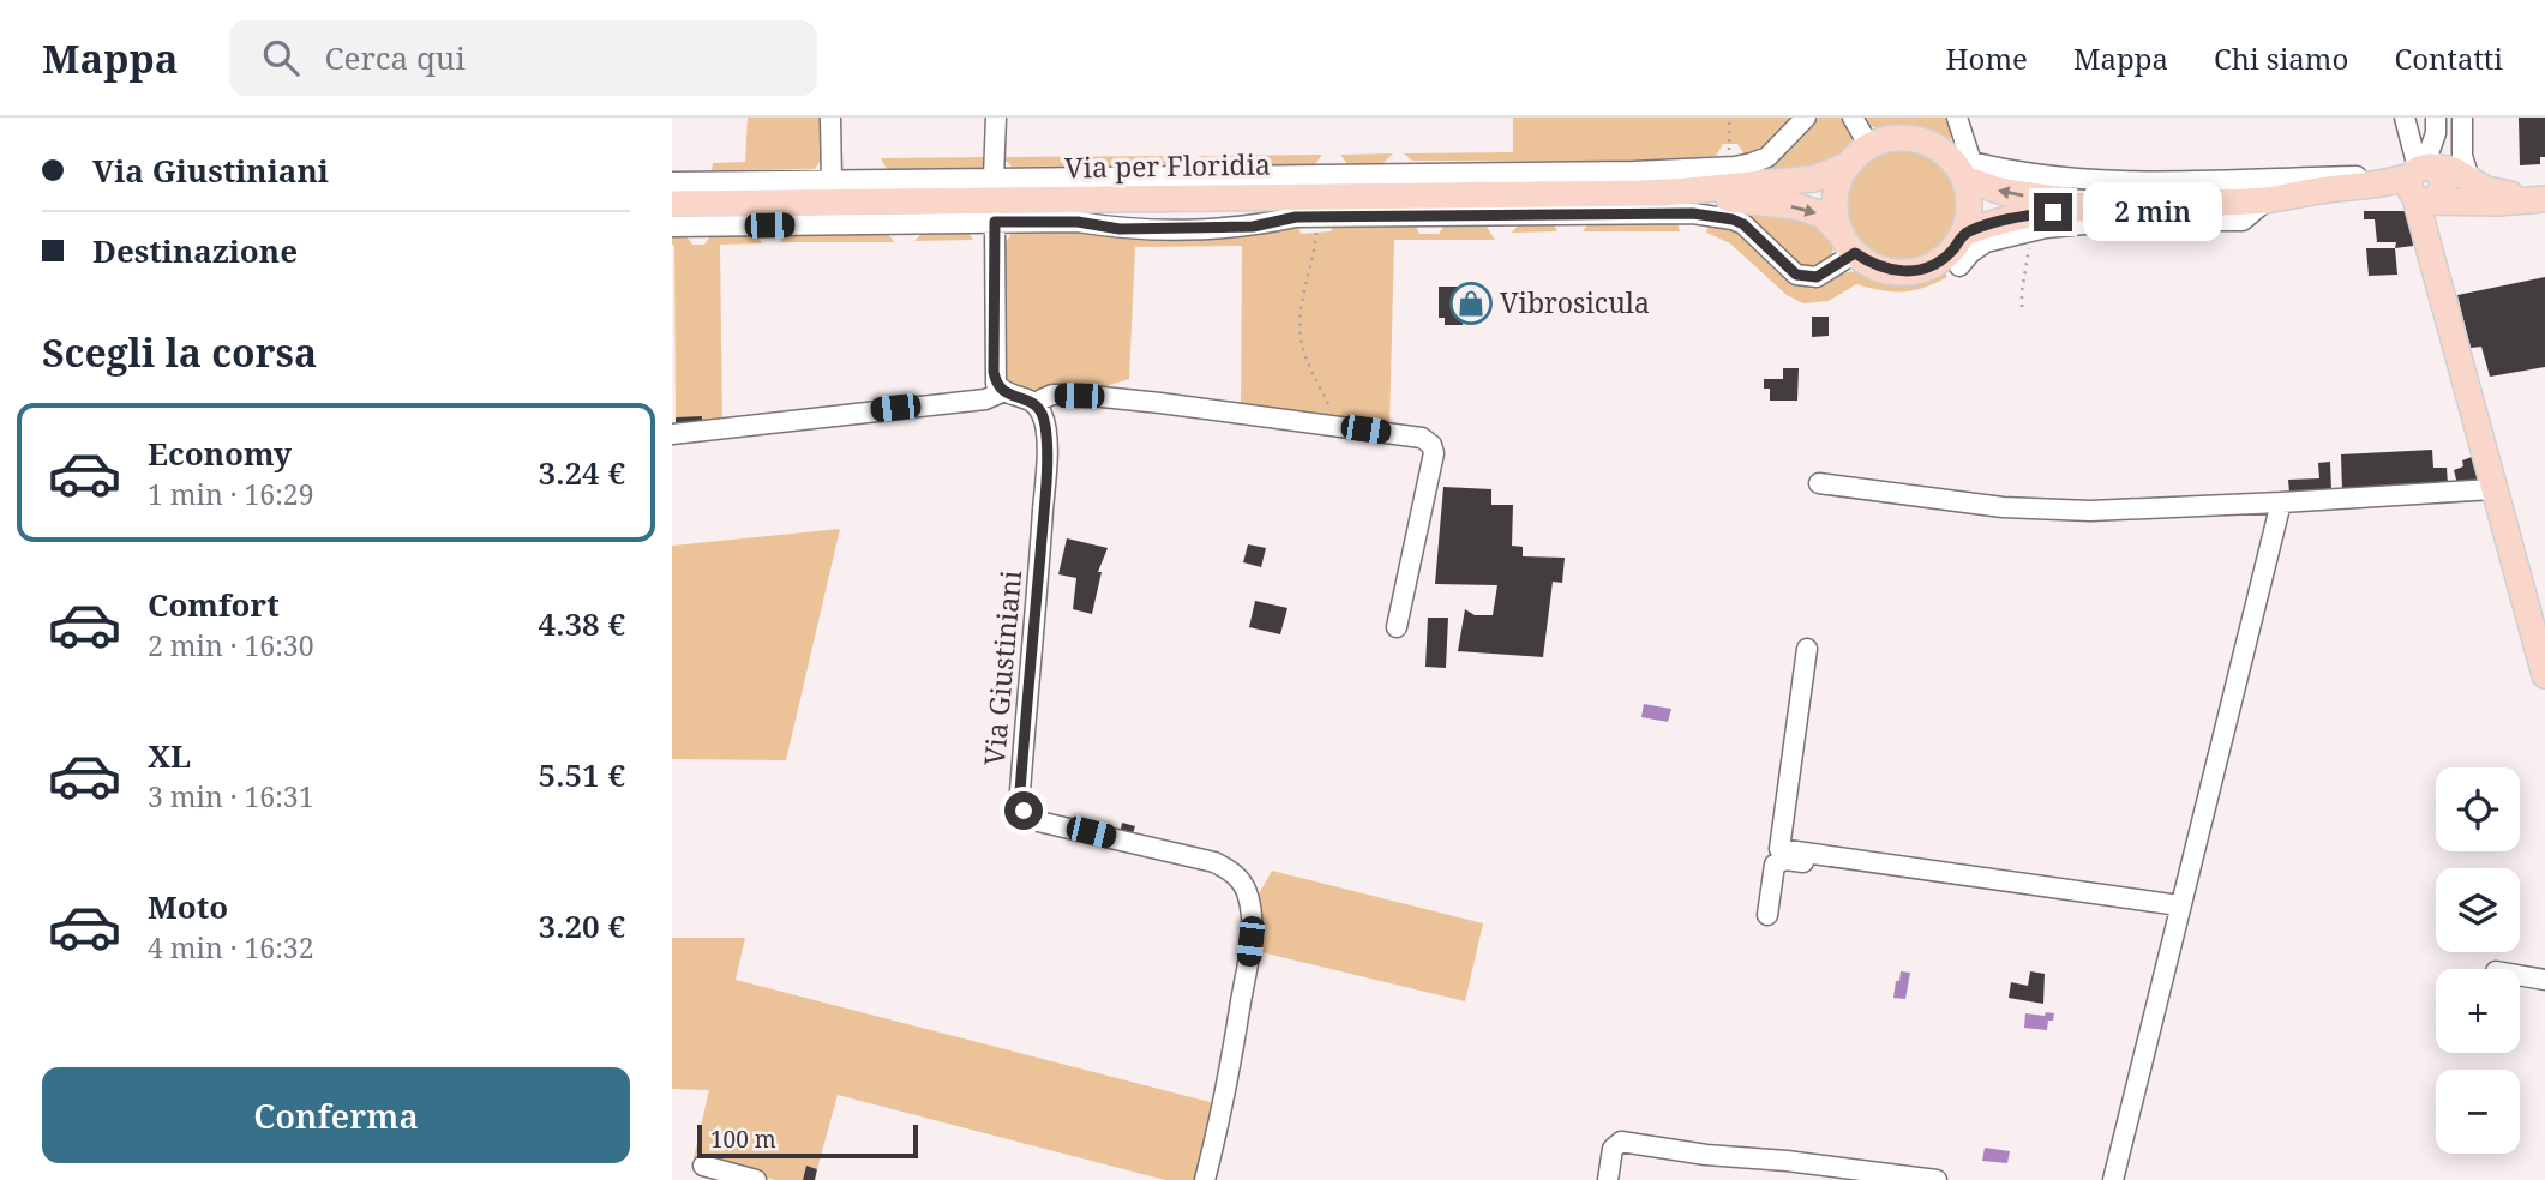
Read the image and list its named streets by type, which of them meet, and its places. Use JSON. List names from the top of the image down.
{
  "streets": {
    "main road": ["Via per Floridia"],
    "street": ["Via Giustiniani"]
  },
  "places": {
    "shop": ["Vibrosicula"]
  },
  "scale_bar": "100 m",
  "page": {
    "header": "Mappa",
    "search": "Cerca qui",
    "nav": [
      "Home",
      "Mappa",
      "Chi siamo",
      "Contatti"
    ],
    "banner": ["Via Giustiniani", "Destinazione"],
    "bubble": "2 min",
    "heading": "Scegli la corsa",
    "list": [
      {
        "name": "Economy",
        "note": "1 min · 16:29",
        "value": "3.24 €"
      },
      {
        "name": "Comfort",
        "note": "2 min · 16:30",
        "value": "4.38 €"
      },
      {
        "name": "XL",
        "note": "3 min · 16:31",
        "value": "5.51 €"
      },
      {
        "name": "Moto",
        "note": "4 min · 16:32",
        "value": "3.20 €"
      }
    ],
    "map_buttons": ["+", "−"],
    "buttons": "Conferma",
    "scale": "100 m"
  }
}
